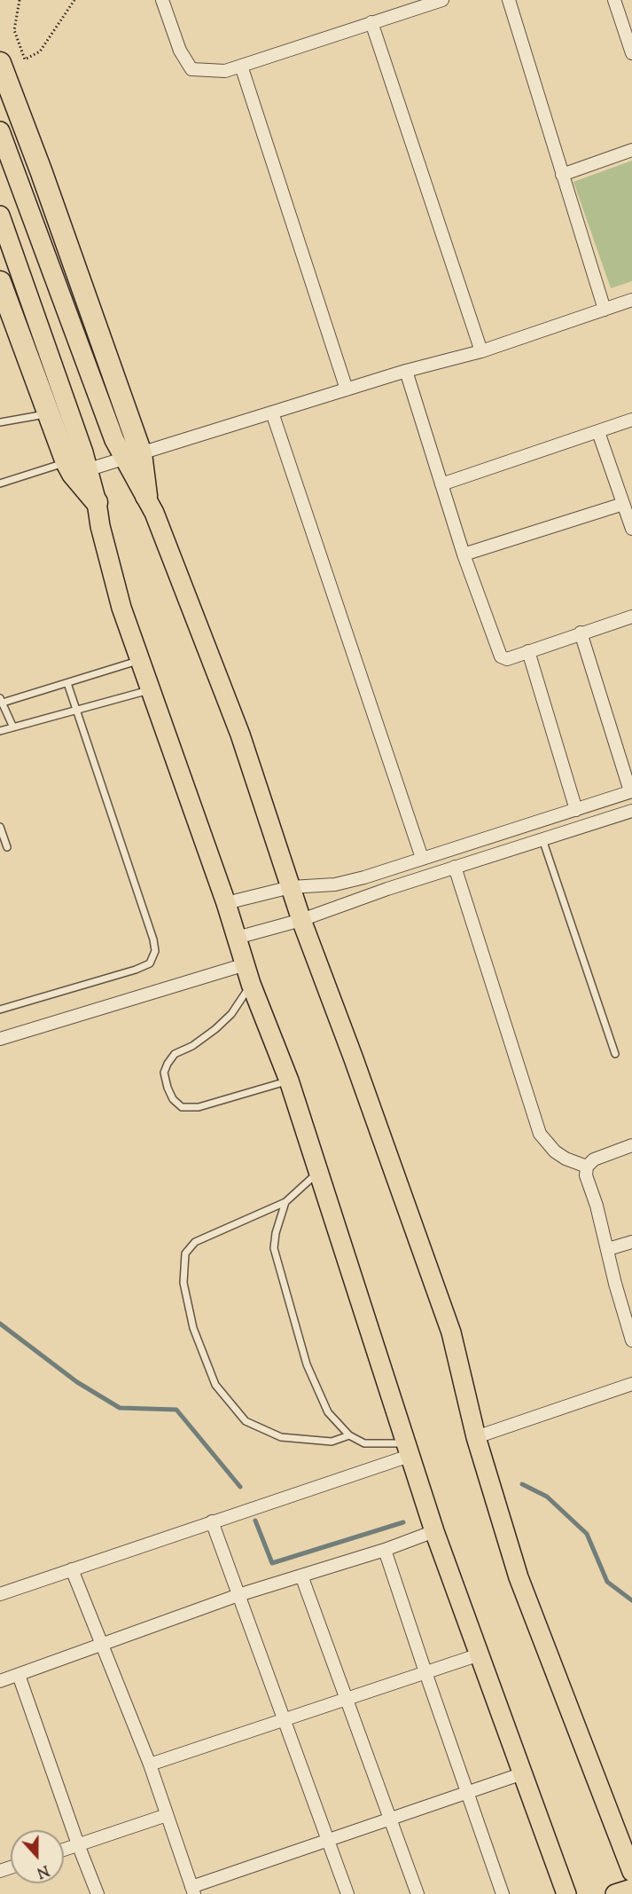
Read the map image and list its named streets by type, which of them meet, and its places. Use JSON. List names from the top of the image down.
{
  "north": "bottom"
}
